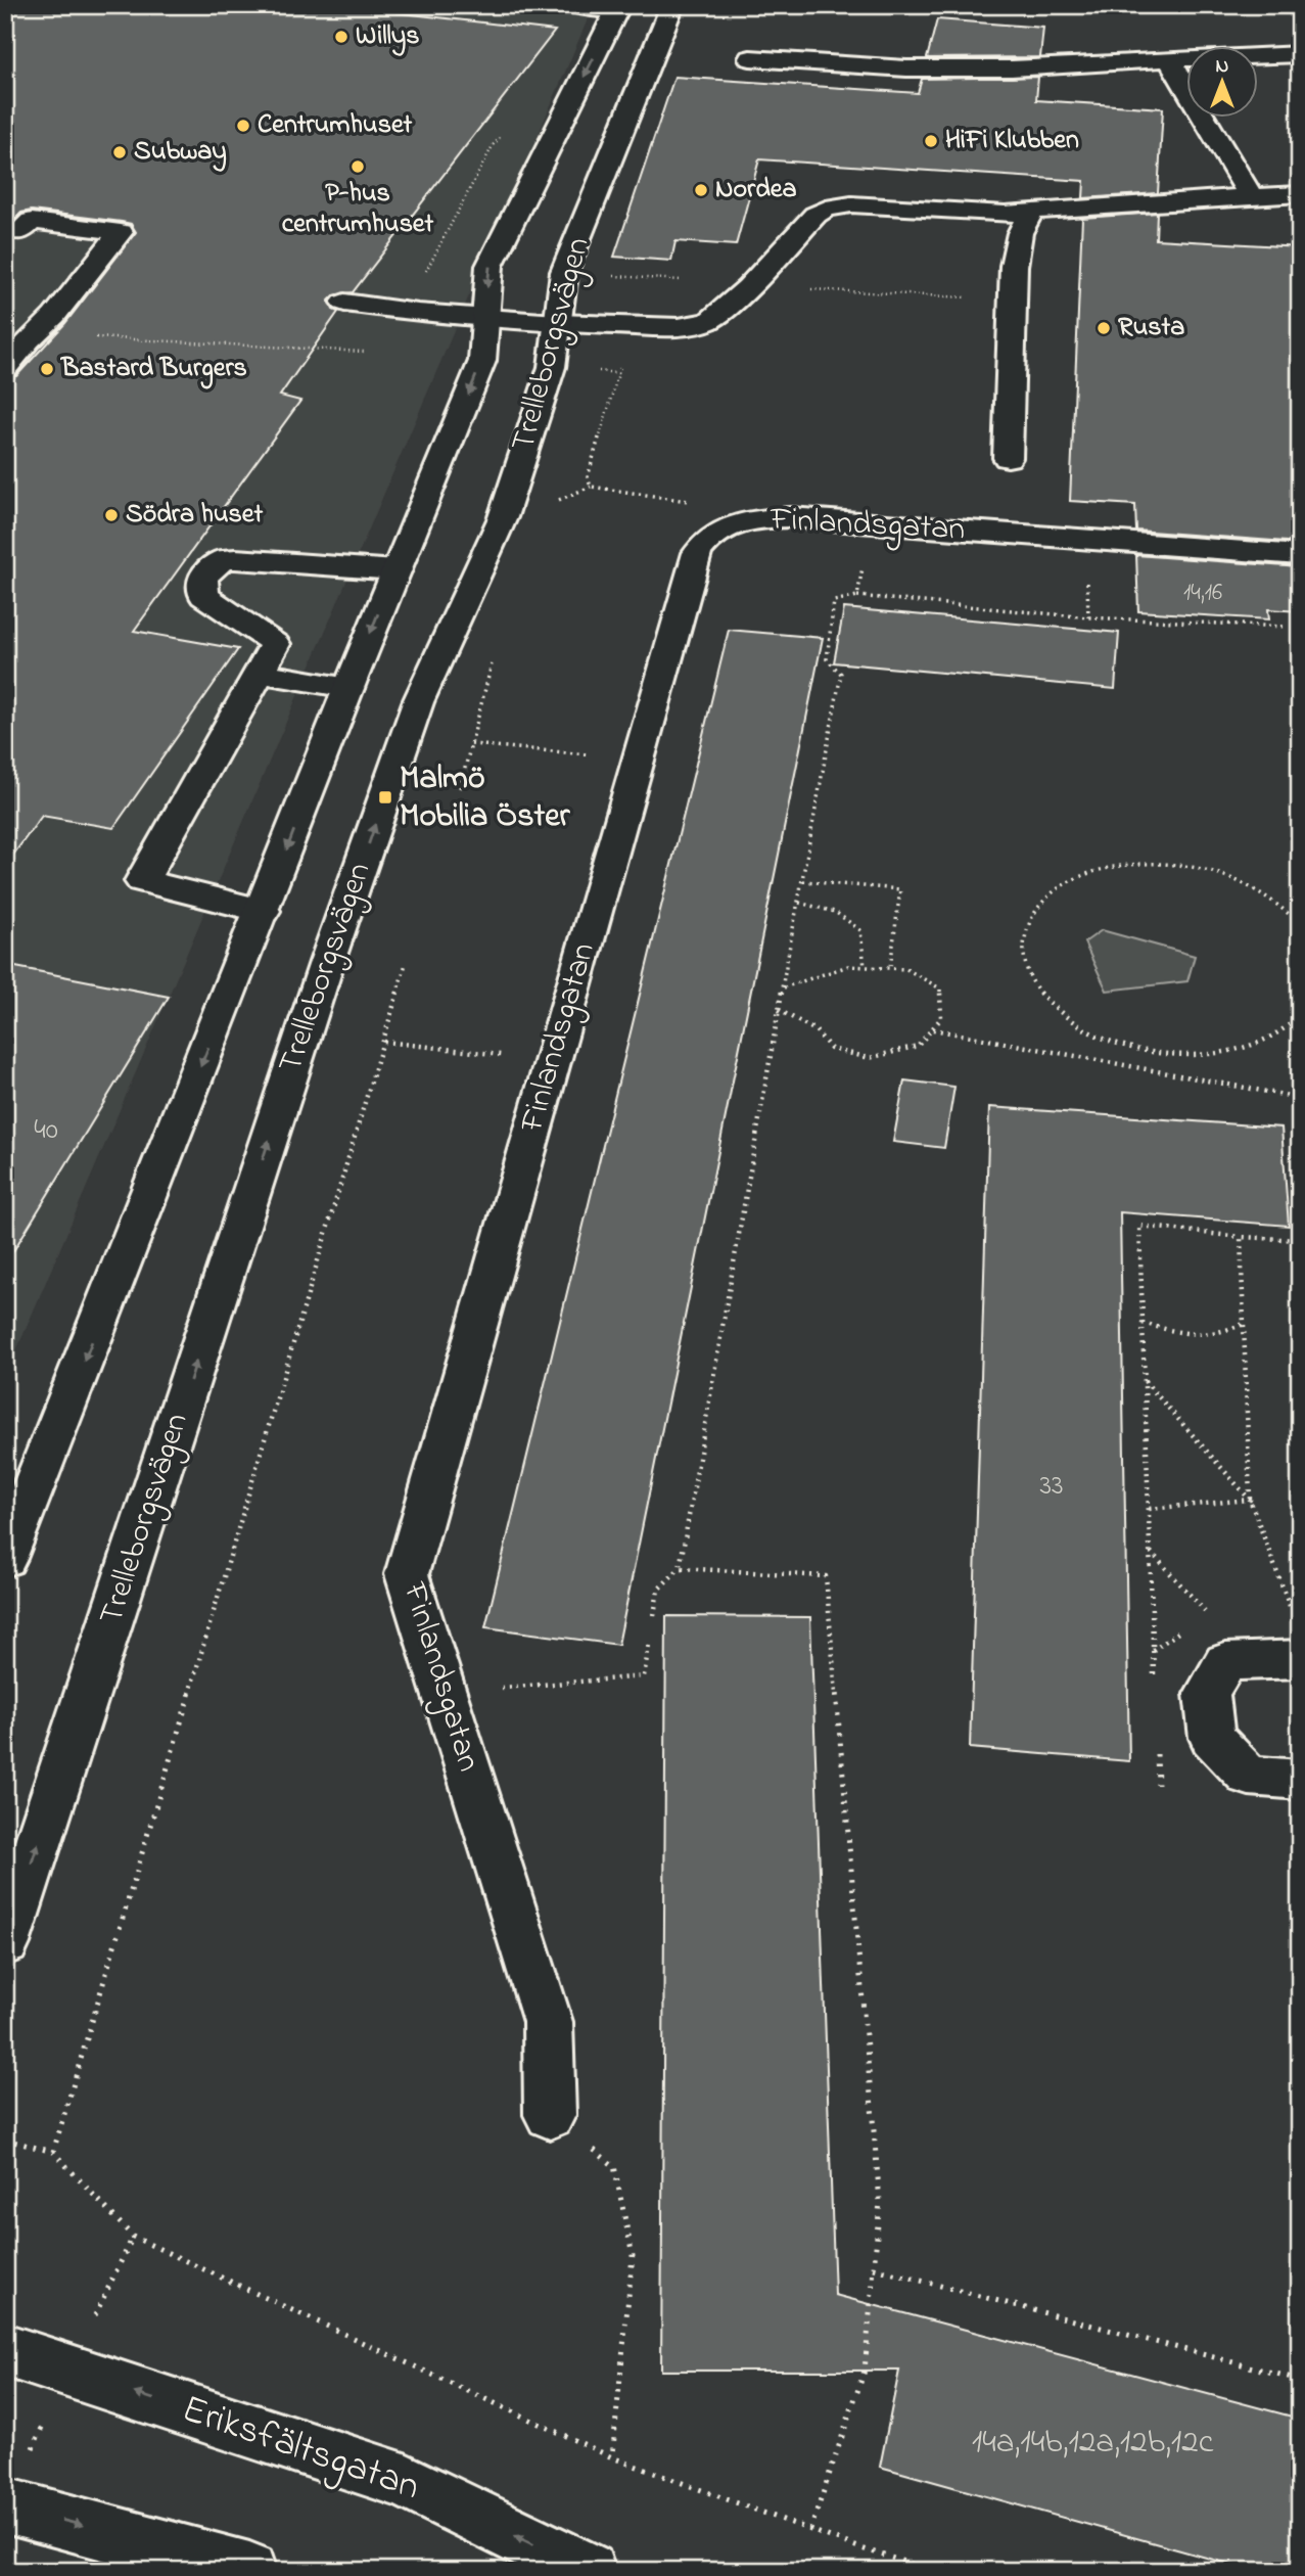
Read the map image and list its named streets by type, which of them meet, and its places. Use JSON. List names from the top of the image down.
{
  "streets": {
    "main road": ["Trelleborgsvägen", "Finlandsgatan", "Eriksfältsgatan"]
  },
  "places": {
    "other": [
      "Willys",
      "Centrumhuset",
      "HiFi Klubben",
      "Subway",
      "P-hus centrumhuset",
      "Nordea",
      "Rusta",
      "Bastard Burgers",
      "Södra huset"
    ],
    "transit": ["Malmö Mobilia Öster"]
  },
  "house_numbers": [
    "14,16",
    "40",
    "33",
    "14a,14b,12a,12b,12c"
  ],
  "north": "top"
}
